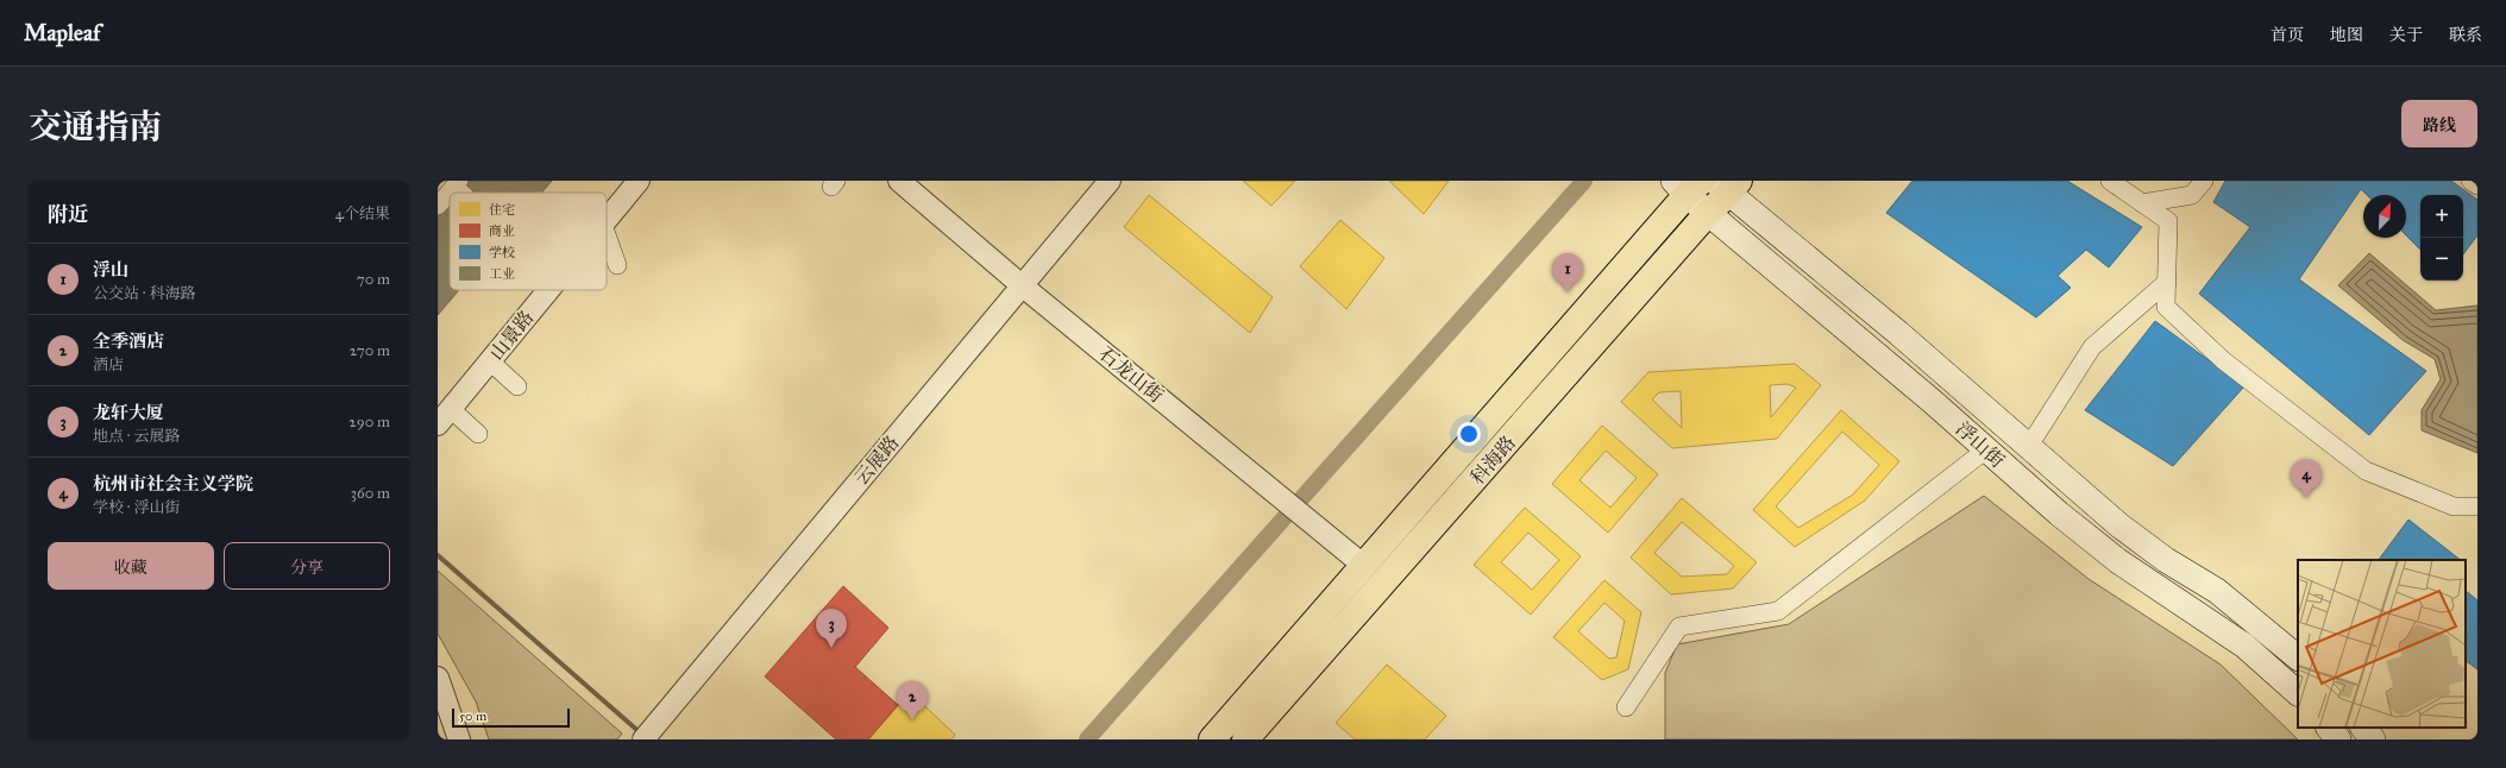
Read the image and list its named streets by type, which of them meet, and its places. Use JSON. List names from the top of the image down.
{
  "streets": {
    "highway": ["科海路"],
    "main road": ["浮山街"],
    "street": ["山景路", "石龙山街", "云展路"]
  },
  "crossings": [
    ["石龙山街", "云展路"],
    ["石龙山街", "科海路"],
    ["浮山街", "科海路"]
  ],
  "legend": [
    "住宅",
    "商业",
    "学校",
    "工业"
  ],
  "scale_bar": "50 m",
  "north": "top right",
  "page": {
    "header": "Mapleaf",
    "nav": [
      "首页",
      "地图",
      "关于",
      "联系"
    ],
    "title": "交通指南",
    "buttons": [
      "路线",
      ["收藏", "分享"]
    ],
    "heading": ["附近", "4个结果"],
    "map_buttons": ["+", "−"],
    "list": [
      {
        "mark": "1",
        "name": "浮山",
        "note": "公交站 · 科海路",
        "value": "70 m"
      },
      {
        "mark": "2",
        "name": "全季酒店",
        "note": "酒店",
        "value": "270 m"
      },
      {
        "mark": "3",
        "name": "龙轩大厦",
        "note": "地点 · 云展路",
        "value": "290 m"
      },
      {
        "mark": "4",
        "name": "杭州市社会主义学院",
        "note": "学校 · 浮山街",
        "value": "360 m"
      }
    ],
    "pins": [
      "1",
      "4",
      "3",
      "2"
    ],
    "scale": "50 m"
  }
}
